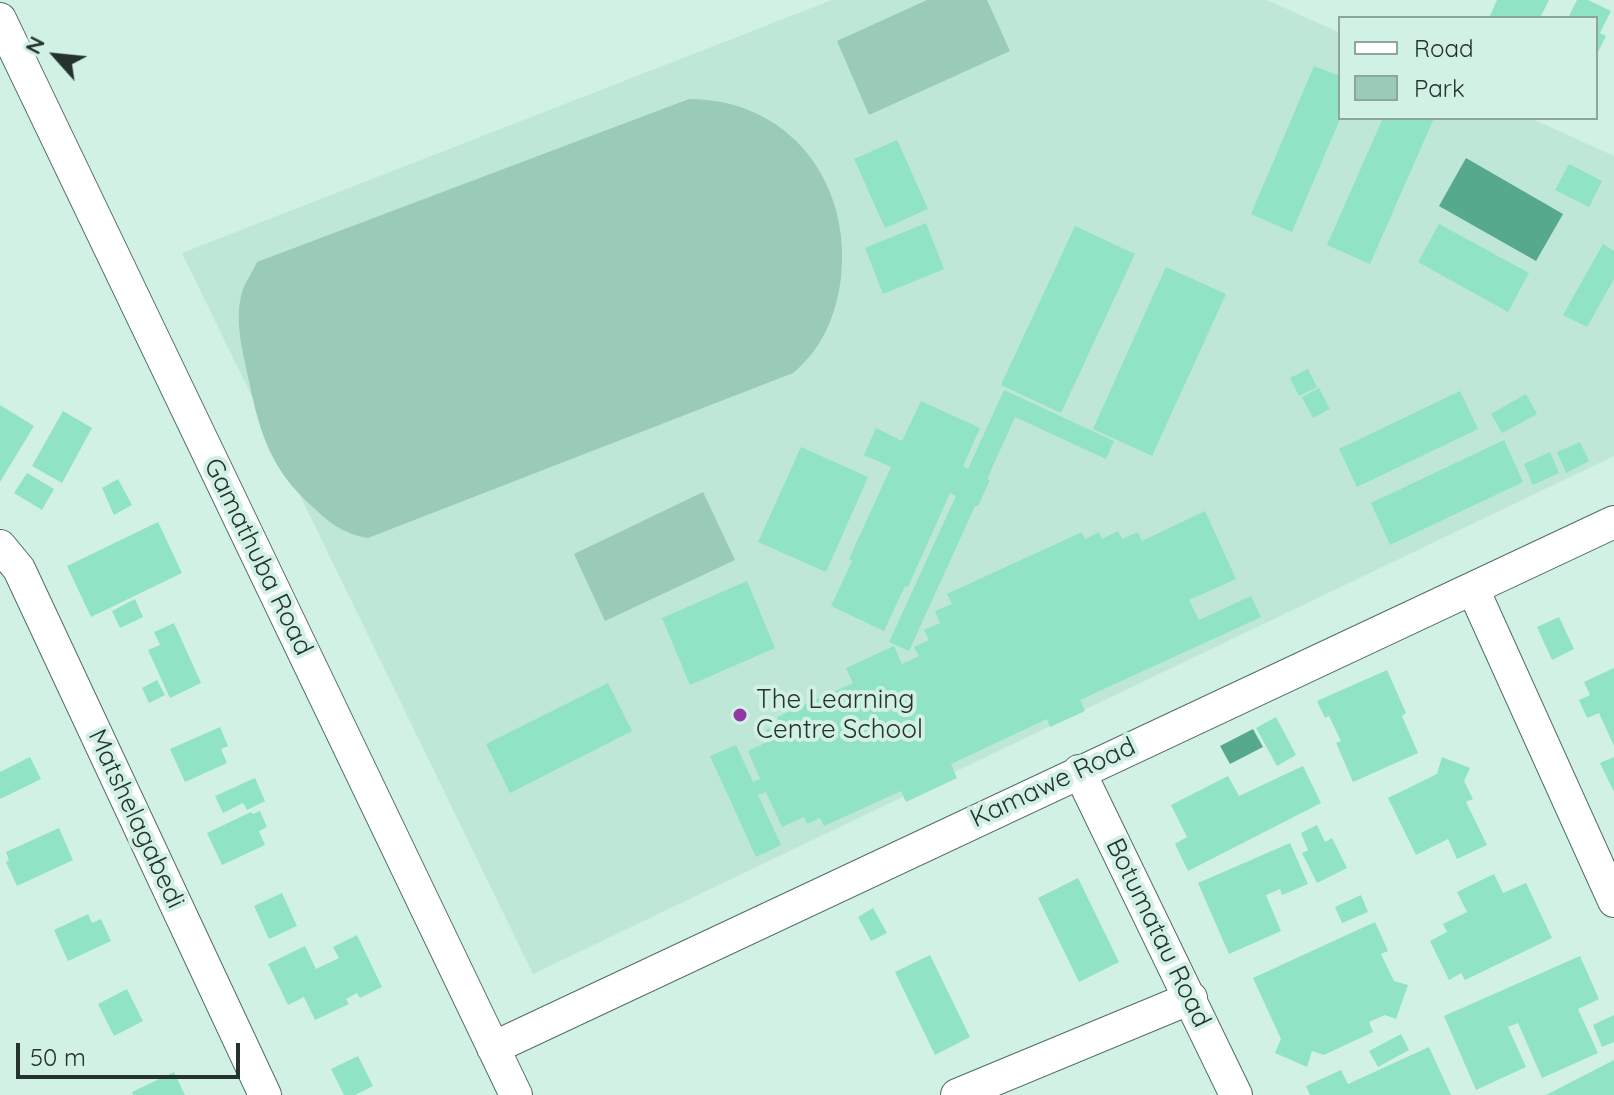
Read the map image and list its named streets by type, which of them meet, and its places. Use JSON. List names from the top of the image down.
{
  "streets": {
    "street": [
      "Gamathuba Road",
      "Kamawe Road",
      "Matshelagabedi",
      "Botumatau Road"
    ]
  },
  "crossings": [
    ["Gamathuba Road", "Kamawe Road"],
    ["Kamawe Road", "Botumatau Road"]
  ],
  "places": ["The Learning Centre School"],
  "legend": ["Road", "Park"],
  "scale_bar": "50 m",
  "north": "top left"
}
